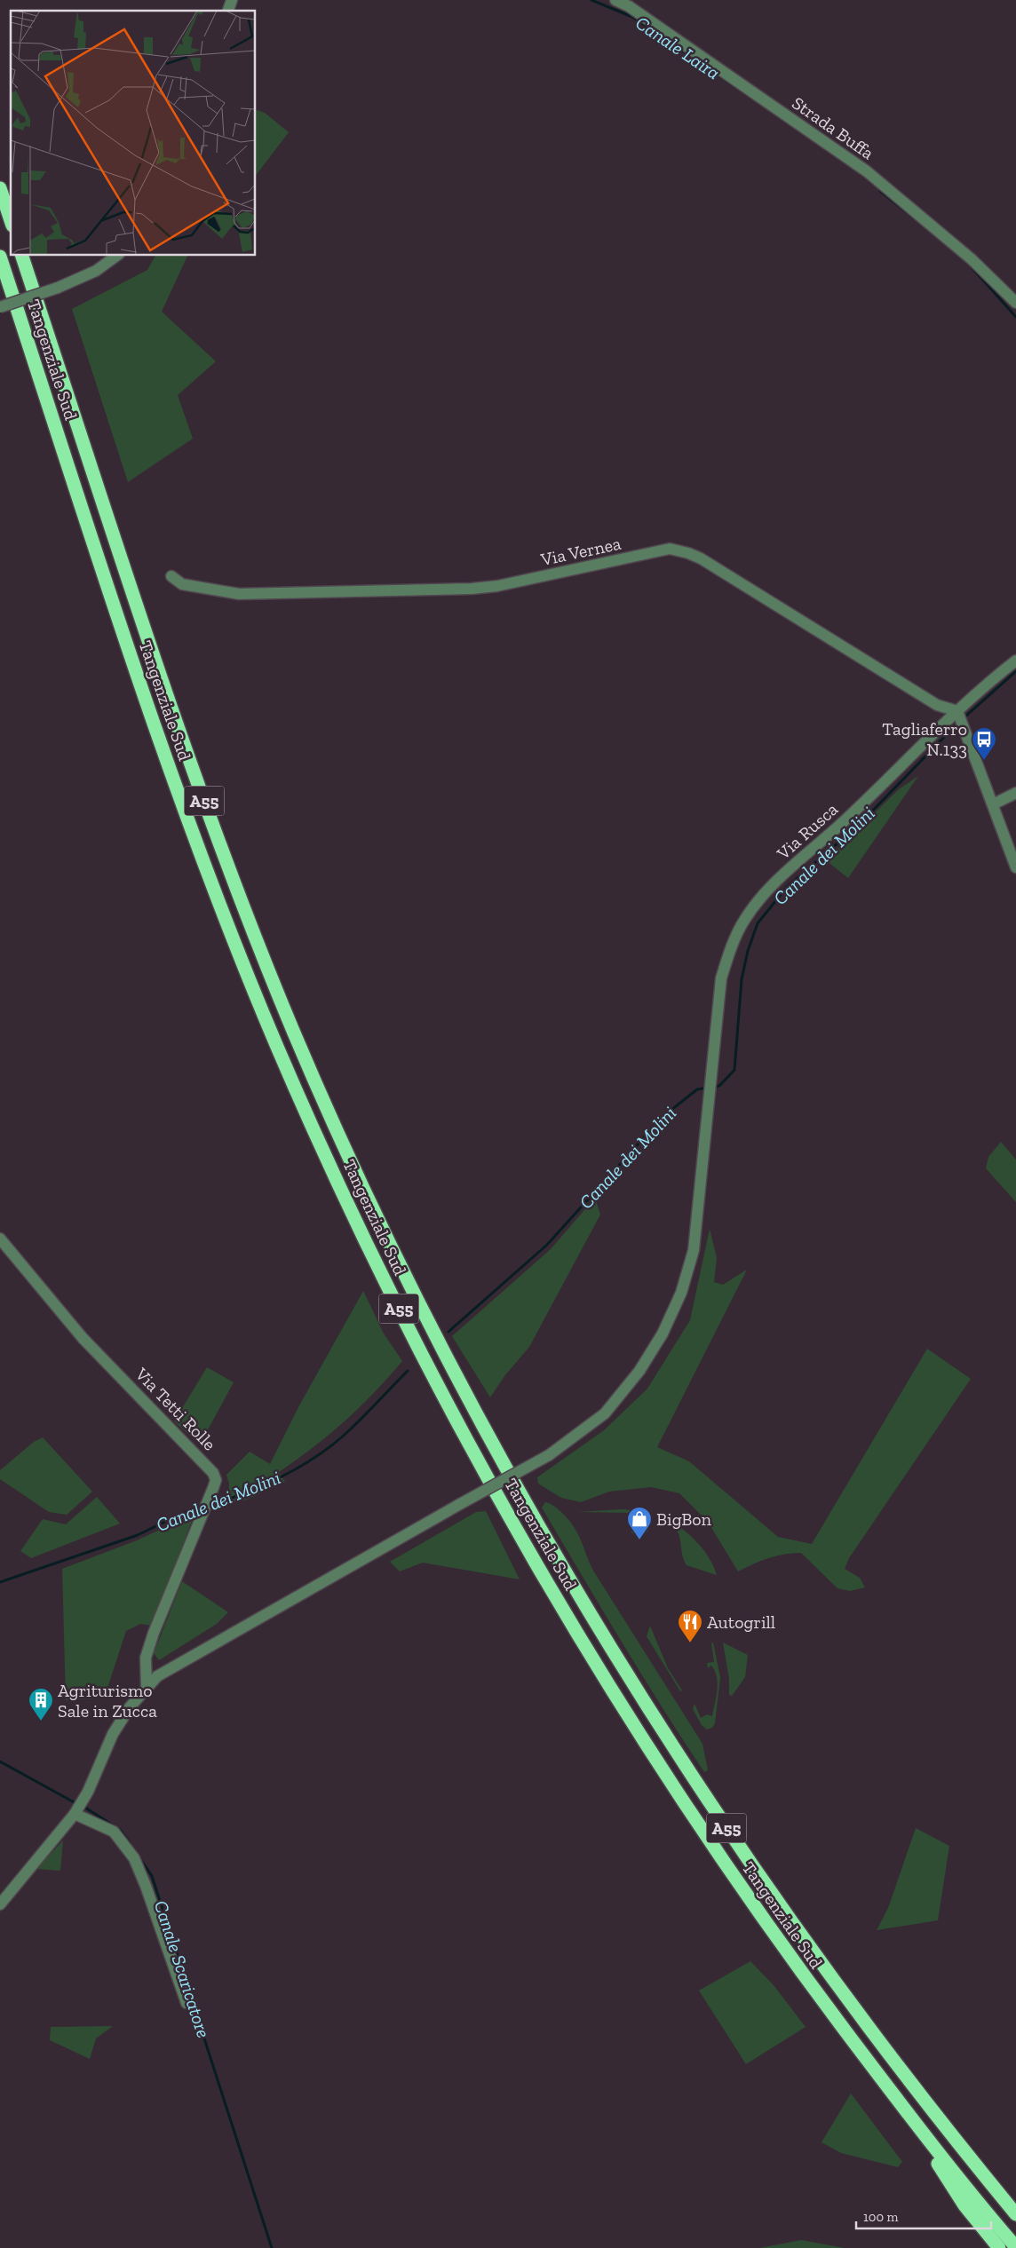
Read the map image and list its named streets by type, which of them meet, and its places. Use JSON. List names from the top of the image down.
{
  "streets": {
    "highway": ["Tangenziale Sud", "A55"],
    "street": [
      "Strada Buffa",
      "Via Vernea",
      "Via Rusca",
      "Via Tetti Rolle"
    ]
  },
  "crossings": [
    ["Via Vernea", "Via Rusca"],
    ["Via Rusca", "Via Tetti Rolle"]
  ],
  "water": ["Canale Laira", "Canale dei Molini", "Canale Scaricatore"],
  "places": {
    "bus stop": ["Tagliaferro N.133"],
    "shop": ["BigBon"],
    "restaurant": ["Autogrill"],
    "building": ["Agriturismo Sale in Zucca"]
  },
  "scale_bar": "100 m"
}
